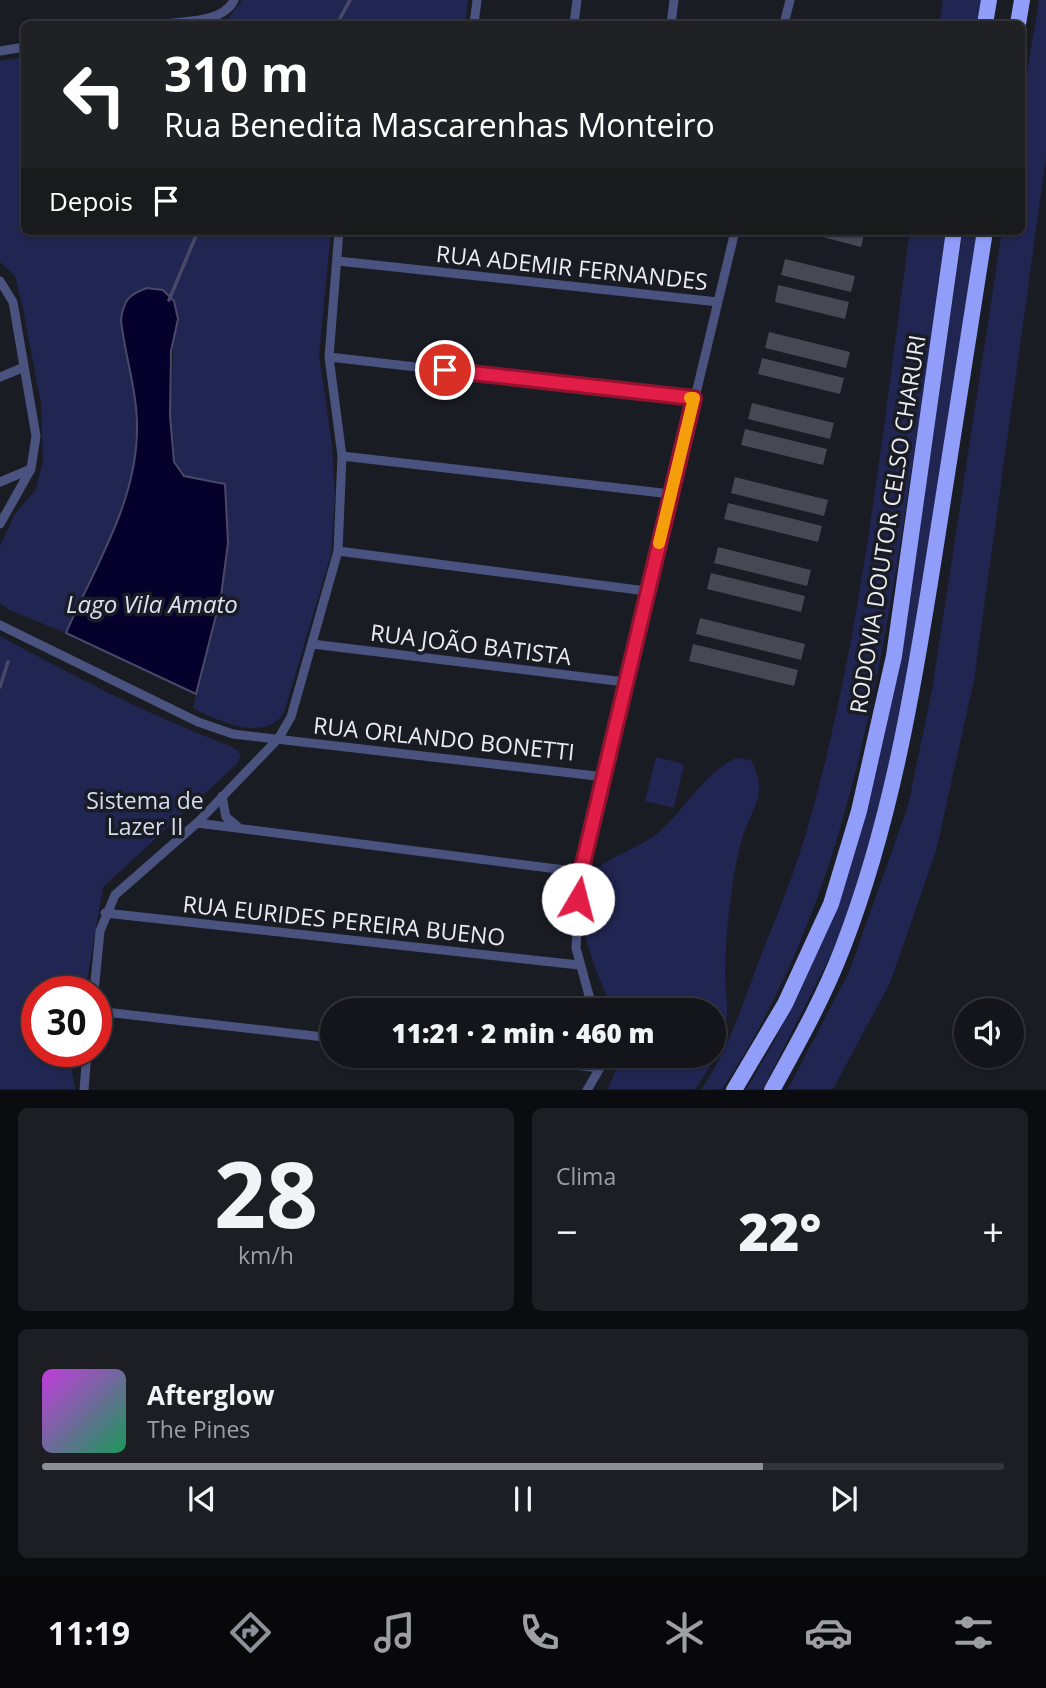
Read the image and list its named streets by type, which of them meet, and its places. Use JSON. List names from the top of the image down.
{
  "streets": {
    "highway": ["RODOVIA DOUTOR CELSO CHARURI"],
    "street": [
      "RUA ADEMIR FERNANDES",
      "RUA JOÃO BATISTA",
      "RUA ORLANDO BONETTI",
      "RUA EURIDES PEREIRA BUENO"
    ]
  },
  "water": ["Lago Vila Amato"],
  "parks": ["Sistema de Lazer II"],
  "page": {
    "turn": ["310 m", "Rua Benedita Mascarenhas Monteiro"],
    "then": "Depois",
    "limit": "30",
    "trip": "11:21 · 2 min · 460 m",
    "tile": [
      ["28", "km/h"],
      "Clima"
    ],
    "heat": ["−", "22°", "+"],
    "song": ["Afterglow", "The Pines"],
    "tabs": "11:19"
  }
}
